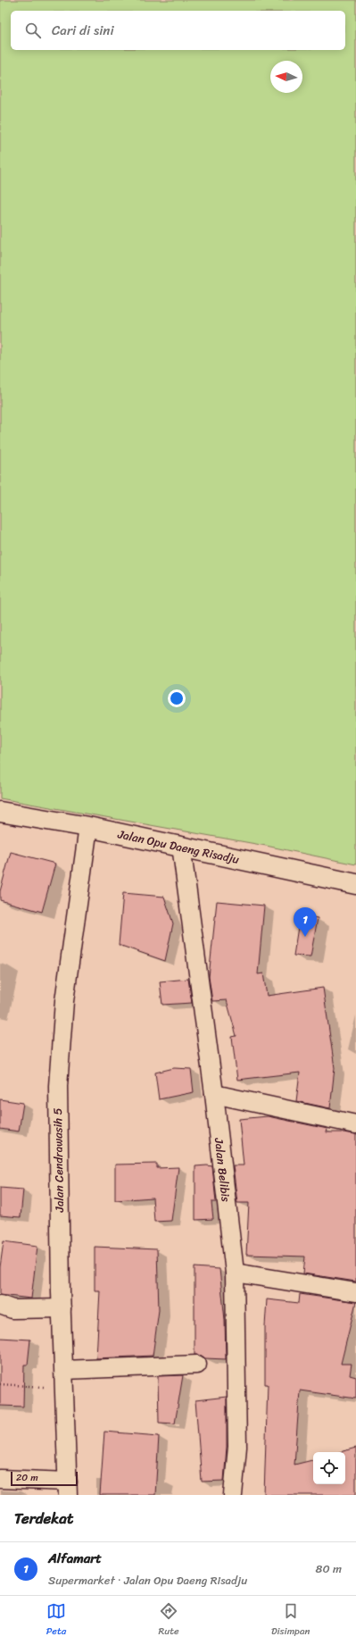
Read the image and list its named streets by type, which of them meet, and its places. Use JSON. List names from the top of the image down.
{
  "streets": {
    "main road": ["Jalan Opu Daeng Risadju"],
    "street": ["Jalan Cendrawasih 5", "Jalan Belibis"]
  },
  "crossings": [
    ["Jalan Opu Daeng Risadju", "Jalan Cendrawasih 5"],
    ["Jalan Opu Daeng Risadju", "Jalan Belibis"]
  ],
  "scale_bar": "20 m",
  "north": "left",
  "page": {
    "search": "Cari di sini",
    "pins": "1",
    "scale": "20 m",
    "heading": "Terdekat",
    "list": [
      {
        "mark": "1",
        "name": "Alfamart",
        "note": "Supermarket · Jalan Opu Daeng Risadju",
        "value": "80 m"
      }
    ],
    "nav": ["Peta", "Rute", "Disimpan"]
  }
}
